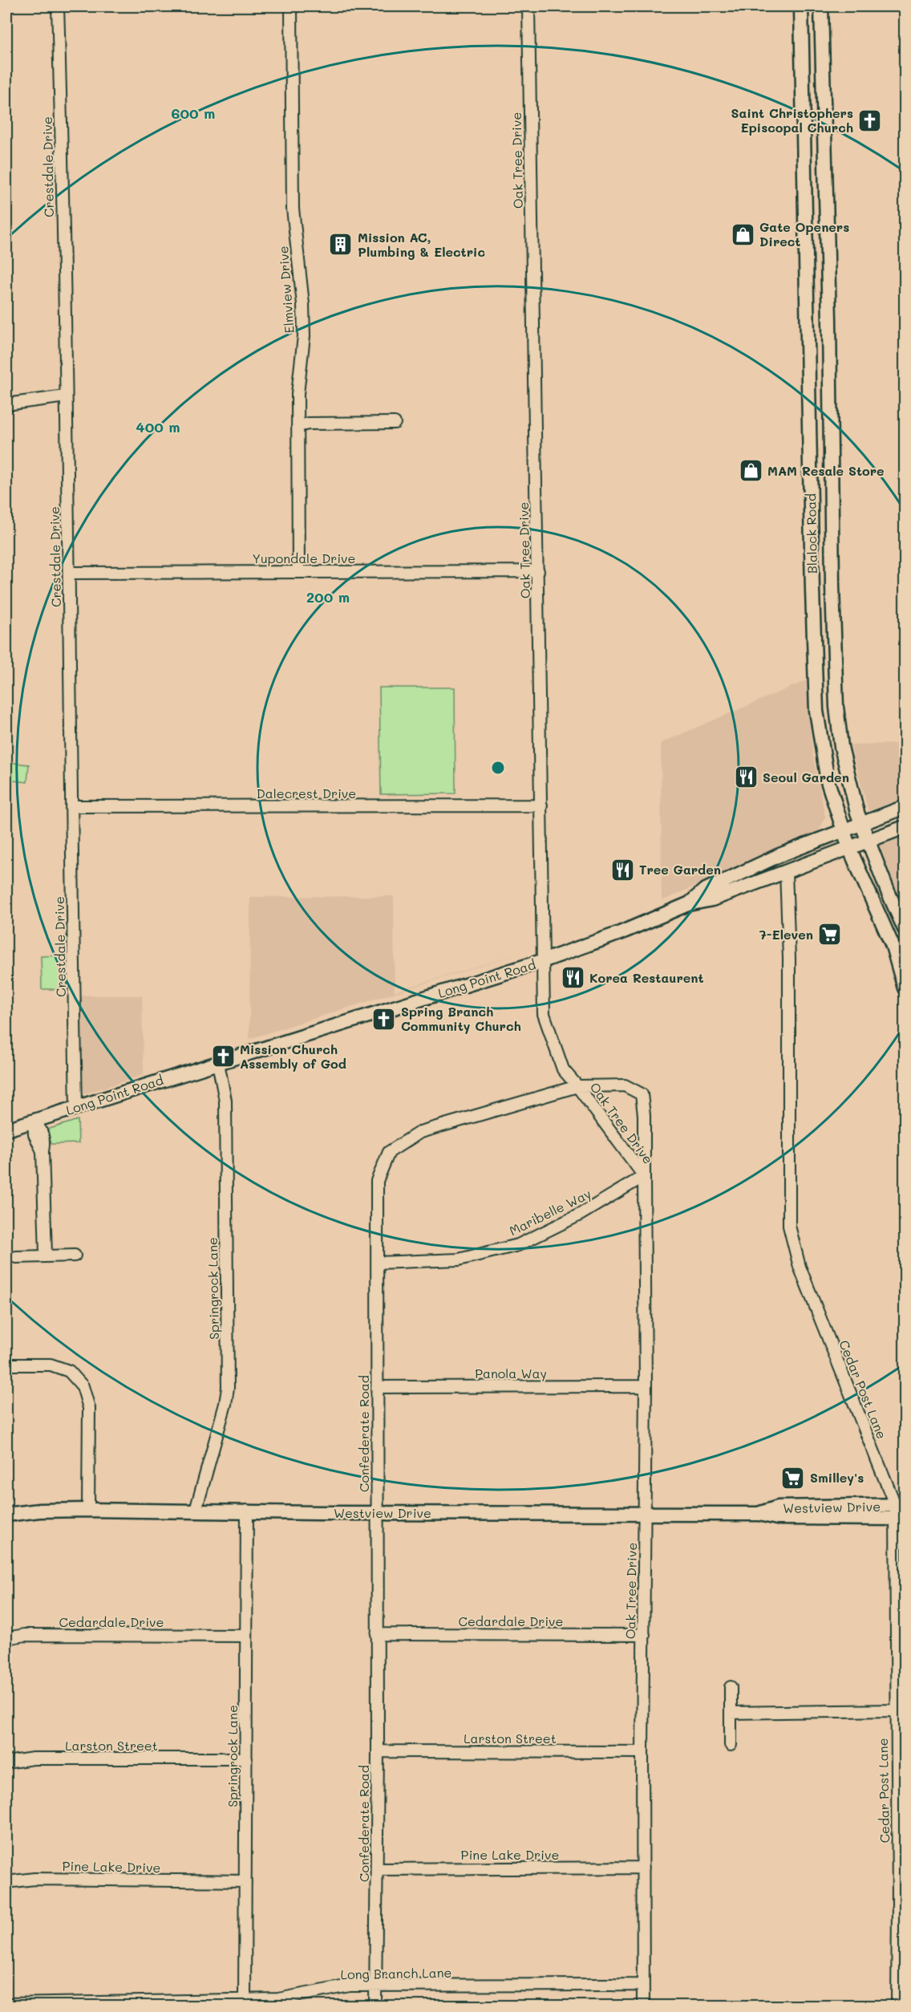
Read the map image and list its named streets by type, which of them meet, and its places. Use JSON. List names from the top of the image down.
{
  "streets": {
    "main road": ["Blalock Road", "Long Point Road", "Westview Drive"],
    "street": [
      "Oak Tree Drive",
      "Crestdale Drive",
      "Elmview Drive",
      "Yupondale Drive",
      "Dalecrest Drive",
      "Maribelle Way",
      "Springrock Lane",
      "Panola Way",
      "Cedar Post Lane",
      "Confederate Road",
      "Cedardale Drive",
      "Larston Street",
      "Pine Lake Drive",
      "Long Branch Lane"
    ]
  },
  "crossings": [
    ["Oak Tree Drive", "Yupondale Drive"],
    ["Oak Tree Drive", "Dalecrest Drive"],
    ["Oak Tree Drive", "Long Point Road"],
    ["Oak Tree Drive", "Maribelle Way"],
    ["Oak Tree Drive", "Panola Way"],
    ["Oak Tree Drive", "Confederate Road"],
    ["Oak Tree Drive", "Westview Drive"],
    ["Oak Tree Drive", "Cedardale Drive"],
    ["Oak Tree Drive", "Larston Street"],
    ["Oak Tree Drive", "Pine Lake Drive"],
    ["Oak Tree Drive", "Long Branch Lane"],
    ["Crestdale Drive", "Yupondale Drive"],
    ["Crestdale Drive", "Dalecrest Drive"],
    ["Crestdale Drive", "Long Point Road"],
    ["Elmview Drive", "Yupondale Drive"],
    ["Blalock Road", "Long Point Road"],
    ["Long Point Road", "Springrock Lane"],
    ["Long Point Road", "Cedar Post Lane"],
    ["Maribelle Way", "Confederate Road"],
    ["Springrock Lane", "Westview Drive"],
    ["Springrock Lane", "Cedardale Drive"],
    ["Springrock Lane", "Larston Street"],
    ["Springrock Lane", "Pine Lake Drive"],
    ["Springrock Lane", "Long Branch Lane"],
    ["Panola Way", "Confederate Road"],
    ["Cedar Post Lane", "Westview Drive"],
    ["Confederate Road", "Westview Drive"],
    ["Confederate Road", "Cedardale Drive"],
    ["Confederate Road", "Larston Street"],
    ["Confederate Road", "Pine Lake Drive"],
    ["Confederate Road", "Long Branch Lane"]
  ],
  "places": {
    "church": ["Saint Christophers Episcopal Church", "Spring Branch Community Church", "Mission Church Assembly of God"],
    "shop": ["Gate Openers Direct", "MAM Resale Store"],
    "building": ["Mission AC, Plumbing & Electric"],
    "restaurant": ["Seoul Garden", "Tree Garden", "Korea Restaurent"],
    "supermarket": ["7-Eleven", "Smilley's"]
  },
  "rings": ["600 m", "400 m", "200 m"]
}
